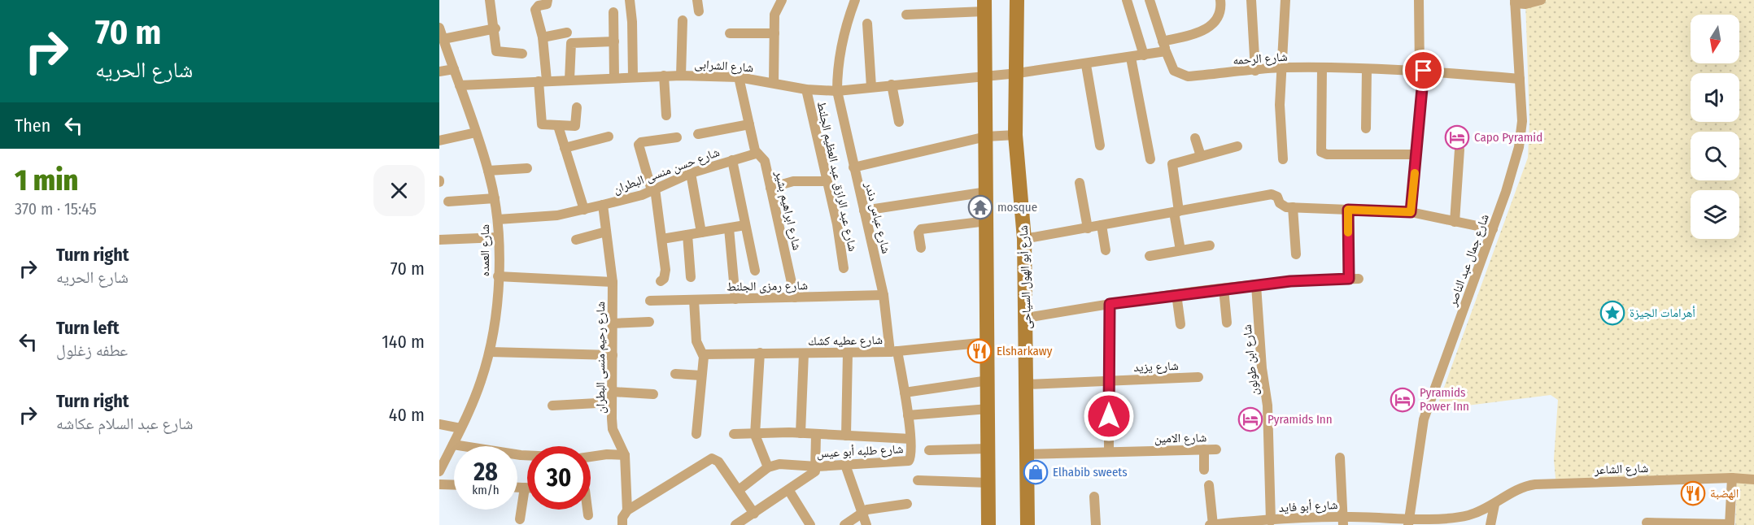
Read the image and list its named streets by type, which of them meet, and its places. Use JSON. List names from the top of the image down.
{
  "streets": {
    "main road": ["شارع أبو الهول السياحى"],
    "street": [
      "شارع الرحمه",
      "شارع الشرابى",
      "شارع حسن منسى البطران",
      "شارع عبد الرازق عبد العظيم الجلنط",
      "شارع ابراهيم بشير",
      "شارع عباس دندر",
      "شارع العمده",
      "شارع جمال عبد الناصر",
      "شارع رمزى الجلنط",
      "شارع عطيه كشك",
      "شارع رحيم منسى البطران",
      "شارع ابن طولون",
      "شارع يزيد",
      "شارع الامين",
      "شارع طلبه أبو عيس",
      "شارع الشاعر",
      "شارع أبو فايد"
    ]
  },
  "crossings": [
    ["شارع الرحمه", "شارع جمال عبد الناصر"],
    ["شارع الشرابى", "شارع عبد الرازق عبد العظيم الجلنط"],
    ["شارع الشرابى", "شارع ابراهيم بشير"],
    ["شارع الشرابى", "شارع عباس دندر"],
    ["شارع الشرابى", "شارع العمده"],
    ["شارع الشرابى", "شارع أبو الهول السياحى"],
    ["شارع حسن منسى البطران", "شارع ابراهيم بشير"],
    ["شارع حسن منسى البطران", "شارع العمده"],
    ["شارع حسن منسى البطران", "شارع رحيم منسى البطران"],
    ["شارع ابراهيم بشير", "شارع رمزى الجلنط"],
    ["شارع عباس دندر", "شارع رمزى الجلنط"],
    ["شارع عباس دندر", "شارع عطيه كشك"],
    ["شارع عباس دندر", "شارع طلبه أبو عيس"],
    ["شارع جمال عبد الناصر", "شارع الشاعر"],
    ["شارع جمال عبد الناصر", "شارع أبو فايد"],
    ["شارع أبو الهول السياحى", "شارع يزيد"],
    ["شارع أبو الهول السياحى", "شارع الامين"],
    ["شارع عطيه كشك", "شارع طلبه أبو عيس"],
    ["شارع ابن طولون", "شارع أبو فايد"],
    ["شارع الشاعر", "شارع أبو فايد"]
  ],
  "places": {
    "hotel": ["Capo Pyramid", "Pyramids Power Inn", "Pyramids Inn"],
    "temple": ["mosque"],
    "place": ["أهرامات الجيزة"],
    "restaurant": ["Elsharkawy", "الهضبة"],
    "shop": ["Elhabib sweets"]
  },
  "north": "bottom",
  "page": {
    "turn": ["70 m", "شارع الحريه"],
    "then": "Then",
    "heading": ["1 min", "370 m · 15:45"],
    "list": [
      {
        "name": "Turn right",
        "note": "شارع الحريه",
        "value": "70 m"
      },
      {
        "name": "Turn left",
        "note": "عطفه زغلول",
        "value": "140 m"
      },
      {
        "name": "Turn right",
        "note": "شارع عبد السلام عكاشه",
        "value": "40 m"
      }
    ],
    "speed": "28 km/h",
    "limit": "30"
  }
}
